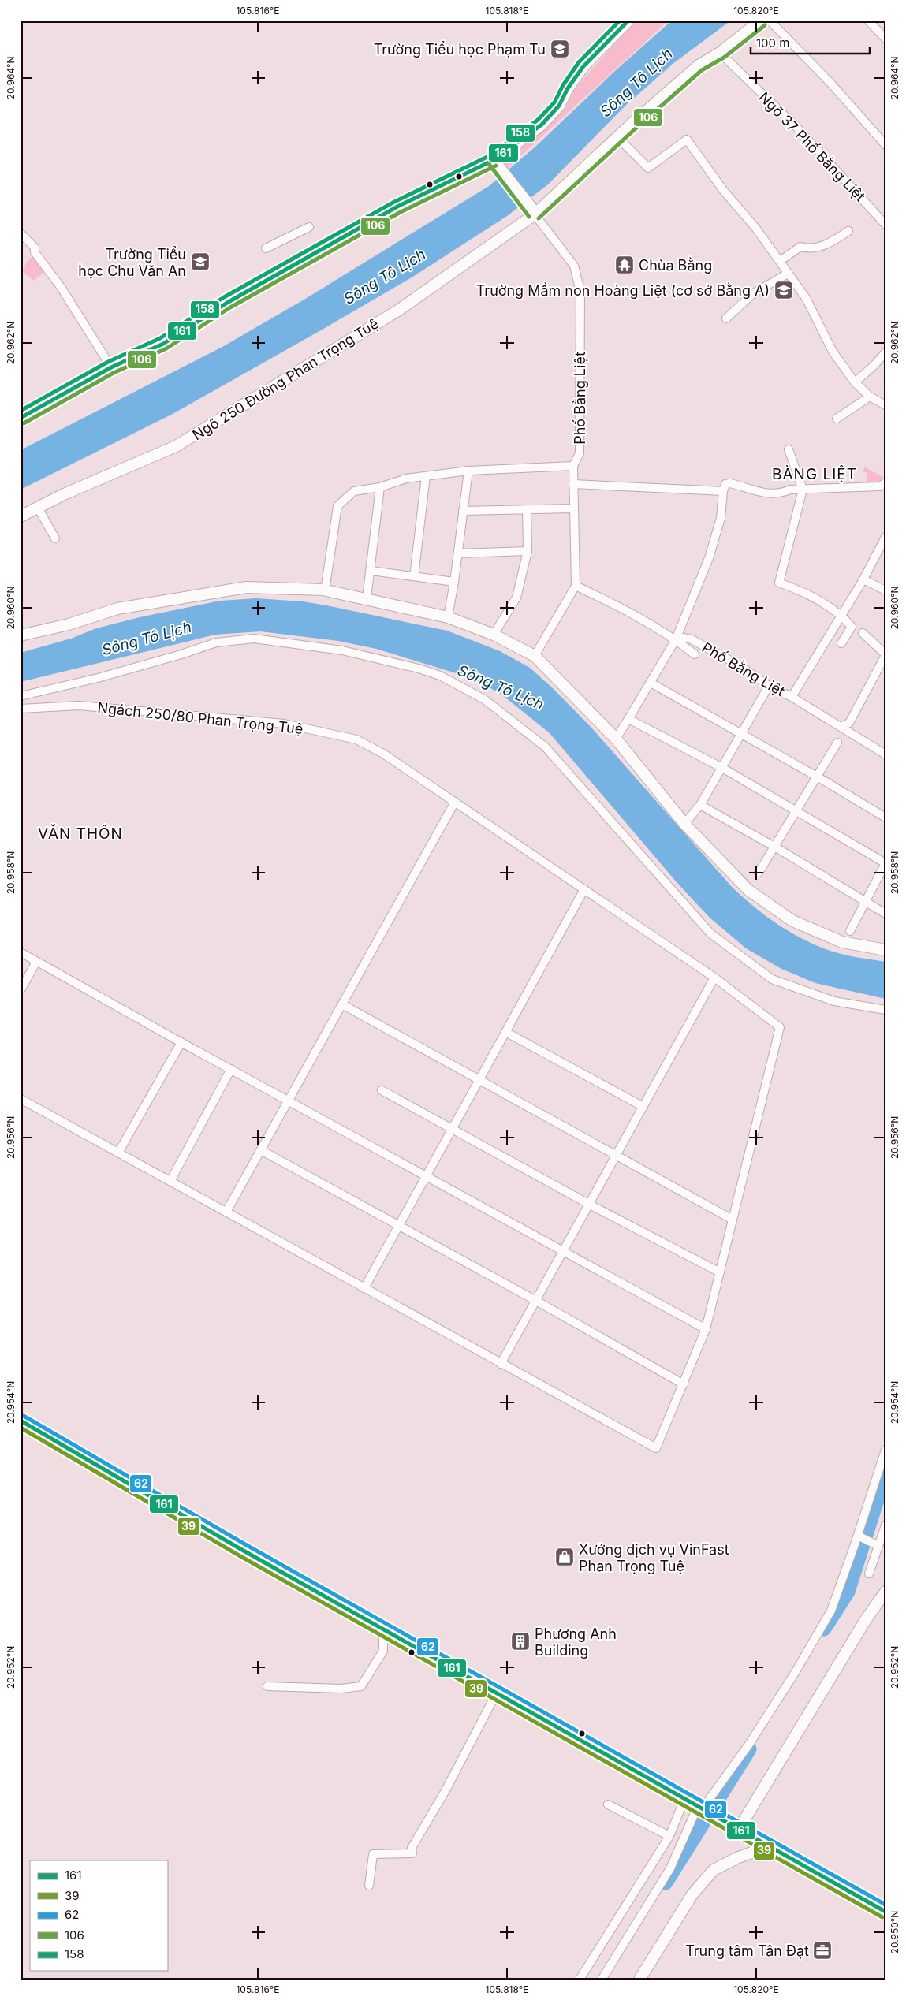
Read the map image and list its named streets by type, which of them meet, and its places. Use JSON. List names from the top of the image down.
{
  "streets": {
    "street": [
      "Ngõ 37 Phố Bằng Liệt",
      "Ngõ 250 Đường Phan Trọng Tuệ",
      "Phố Bằng Liệt",
      "Ngách 250/80 Phan Trọng Tuệ"
    ]
  },
  "crossings": [
    ["Ngõ 250 Đường Phan Trọng Tuệ", "Phố Bằng Liệt"]
  ],
  "districts": ["BÀNG LIỆT", "VĂN THÔN"],
  "water": ["Sông Tô Lịch"],
  "places": {
    "school or university": ["Trường Tiểu học Phạm Tu", "Trường Tiểu học Chu Văn An", "Trường Mầm non Hoàng Liệt (cơ sở Bằng A)"],
    "temple": ["Chùa Bằng"],
    "shop": ["Xưởng dịch vụ VinFast Phan Trọng Tuệ"],
    "building": ["Phương Anh Building"],
    "office": ["Trung tâm Tân Đạt"]
  },
  "lines": [
    "transit line 161",
    "transit line 158",
    "transit line 106",
    "transit line 62",
    "transit line 39"
  ],
  "legend": [
    "161",
    "39",
    "62",
    "106",
    "158"
  ],
  "scale_bar": "100 m",
  "coordinates": [
    "105.816°E",
    "105.818°E",
    "105.820°E",
    "20.964°N",
    "20.962°N",
    "20.960°N",
    "20.958°N",
    "20.956°N",
    "20.954°N",
    "20.952°N",
    "20.950°N"
  ]
}
